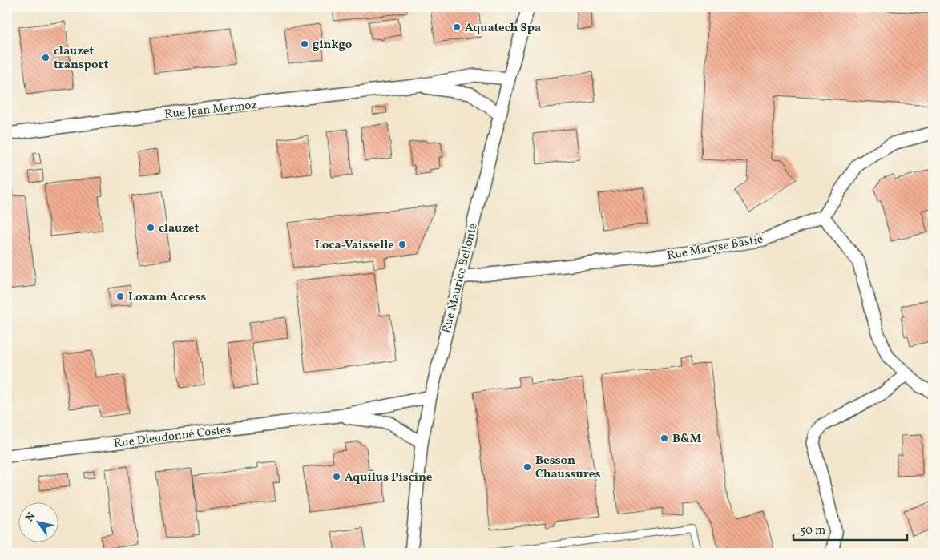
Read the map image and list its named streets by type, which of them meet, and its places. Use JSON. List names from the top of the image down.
{
  "streets": {
    "street": [
      "Rue Jean Mermoz",
      "Rue Maryse Bastié",
      "Rue Maurice Bellonte",
      "Rue Dieudonné Costes"
    ]
  },
  "crossings": [
    ["Rue Jean Mermoz", "Rue Maurice Bellonte"],
    ["Rue Maryse Bastié", "Rue Maurice Bellonte"],
    ["Rue Maurice Bellonte", "Rue Dieudonné Costes"]
  ],
  "places": [
    "Aquatech Spa",
    "ginkgo",
    "clauzet transport",
    "clauzet",
    "Loca-Vaisselle",
    "Loxam Access",
    "B&M",
    "Besson Chaussures",
    "Aquilus Piscine"
  ],
  "scale_bar": "50 m",
  "north": "top left"
}
